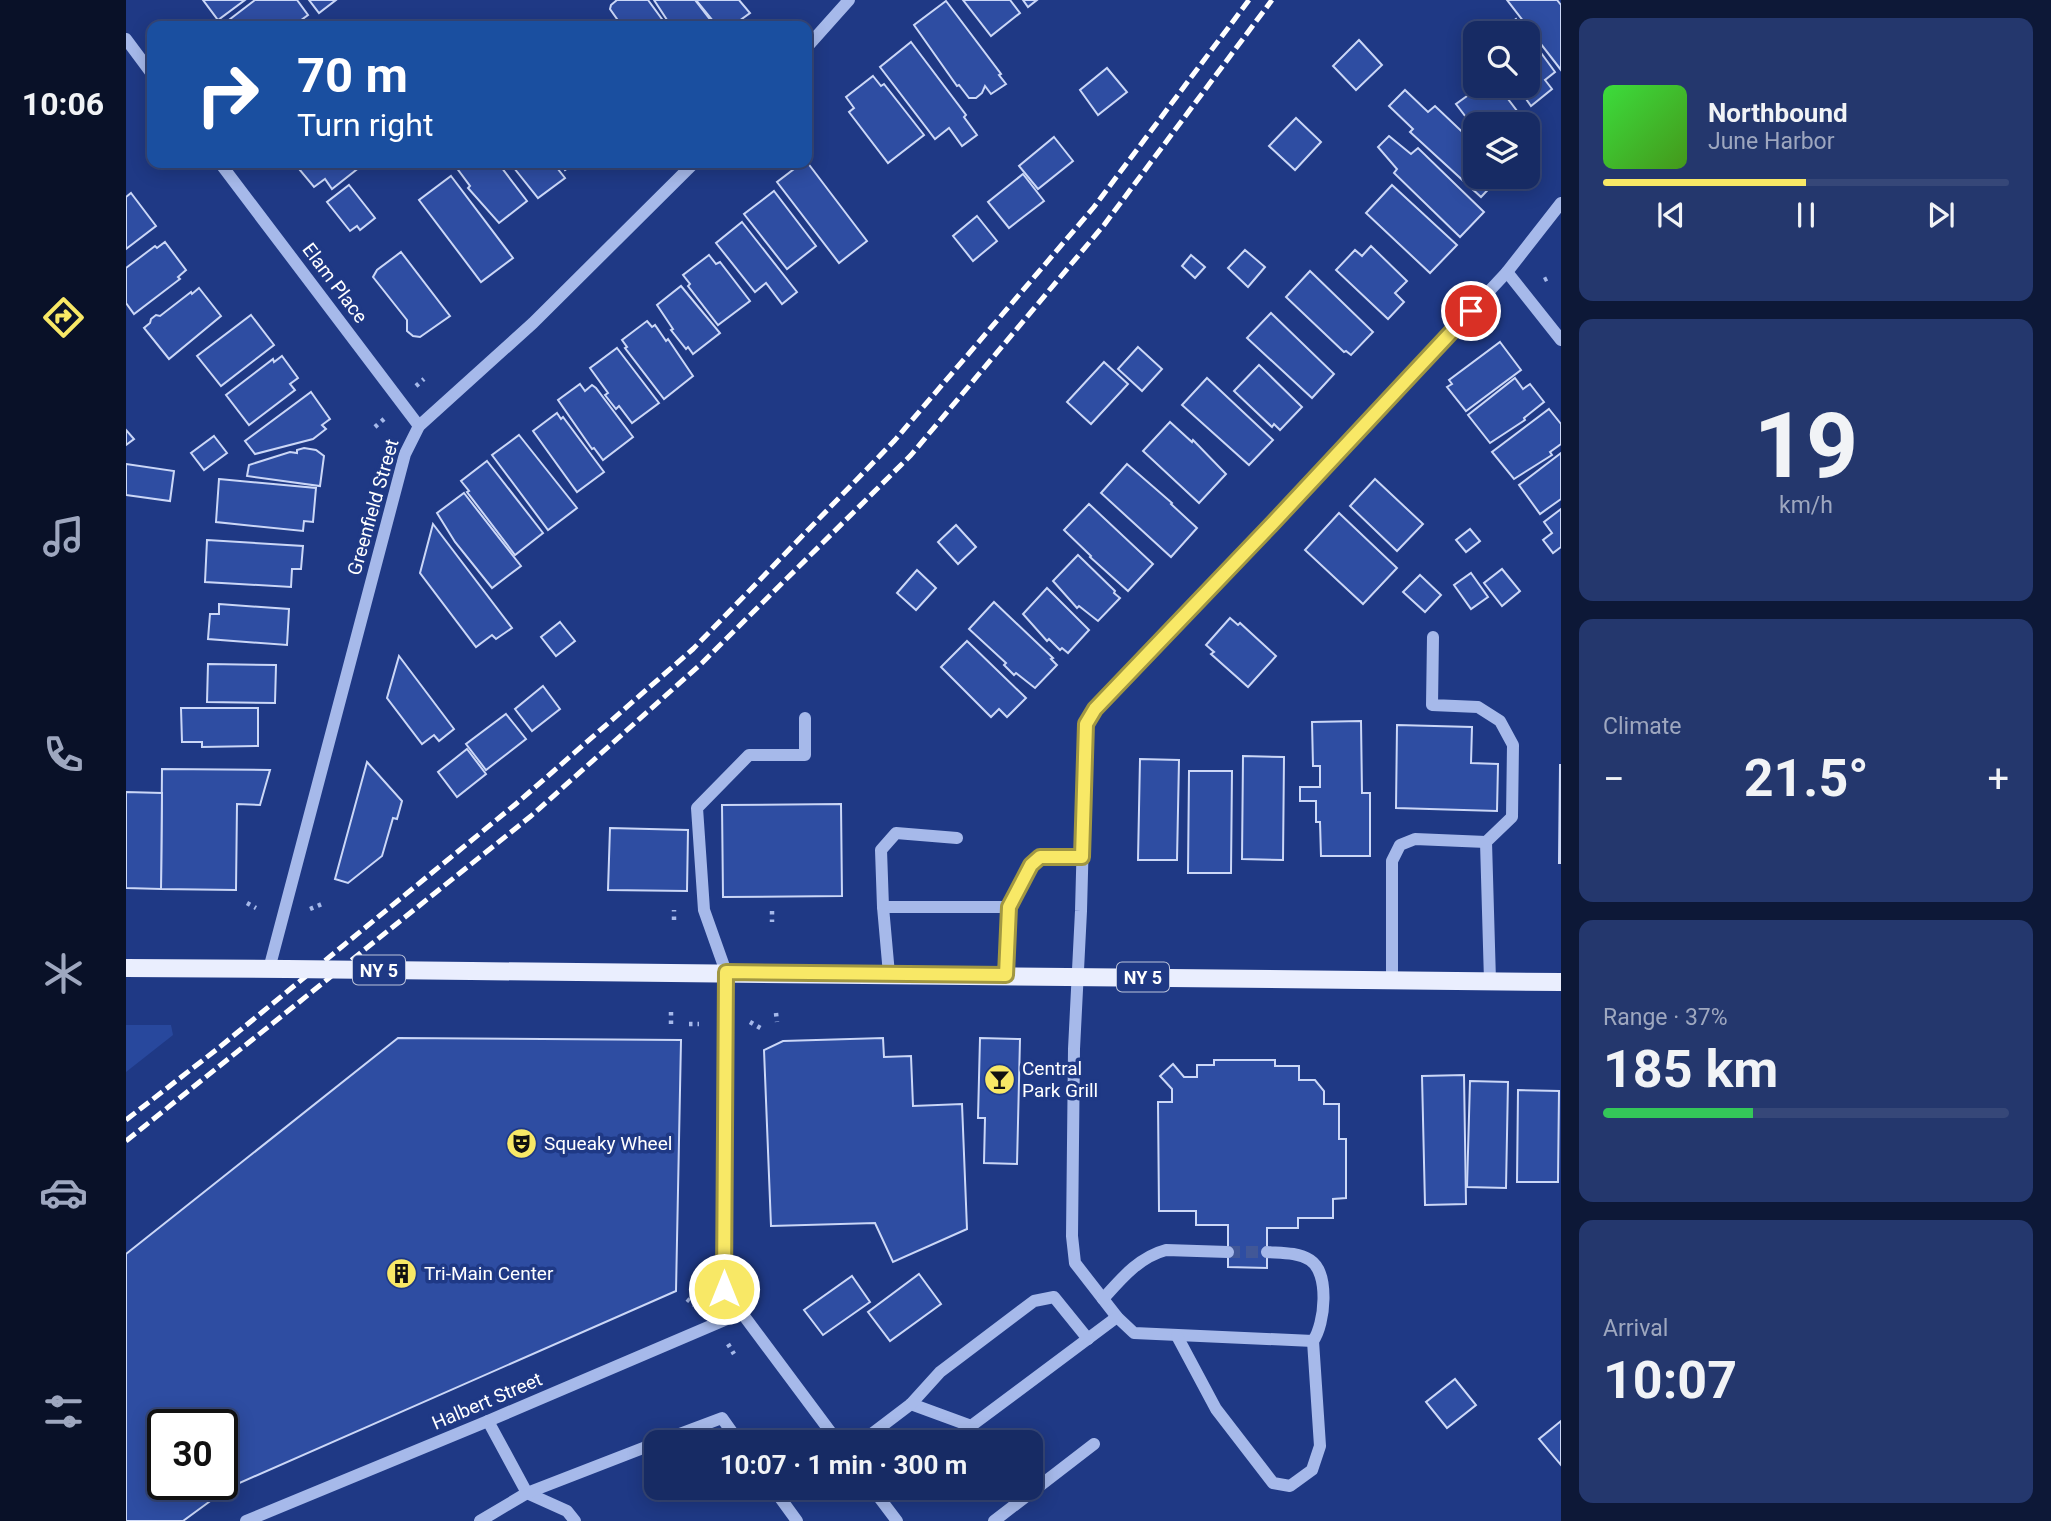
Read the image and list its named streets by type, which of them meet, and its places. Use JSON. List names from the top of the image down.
{
  "streets": {
    "main road": ["NY 5"],
    "street": ["Elam Place", "Greenfield Street", "Halbert Street"]
  },
  "crossings": [
    ["Elam Place", "Greenfield Street"],
    ["Greenfield Street", "NY 5"]
  ],
  "places": {
    "bar": ["Central Park Grill"],
    "theatre": ["Squeaky Wheel"],
    "building": ["Tri-Main Center"]
  },
  "page": {
    "tabs": "10:06",
    "turn": ["70 m", "Turn right"],
    "song": ["Northbound", "June Harbor"],
    "tile": [
      ["19", "km/h"],
      "Climate",
      ["Range · 37%", "185 km"],
      ["Arrival", "10:07"]
    ],
    "heat": ["−", "21.5°", "+"],
    "limit": "30",
    "trip": "10:07 · 1 min · 300 m"
  }
}
